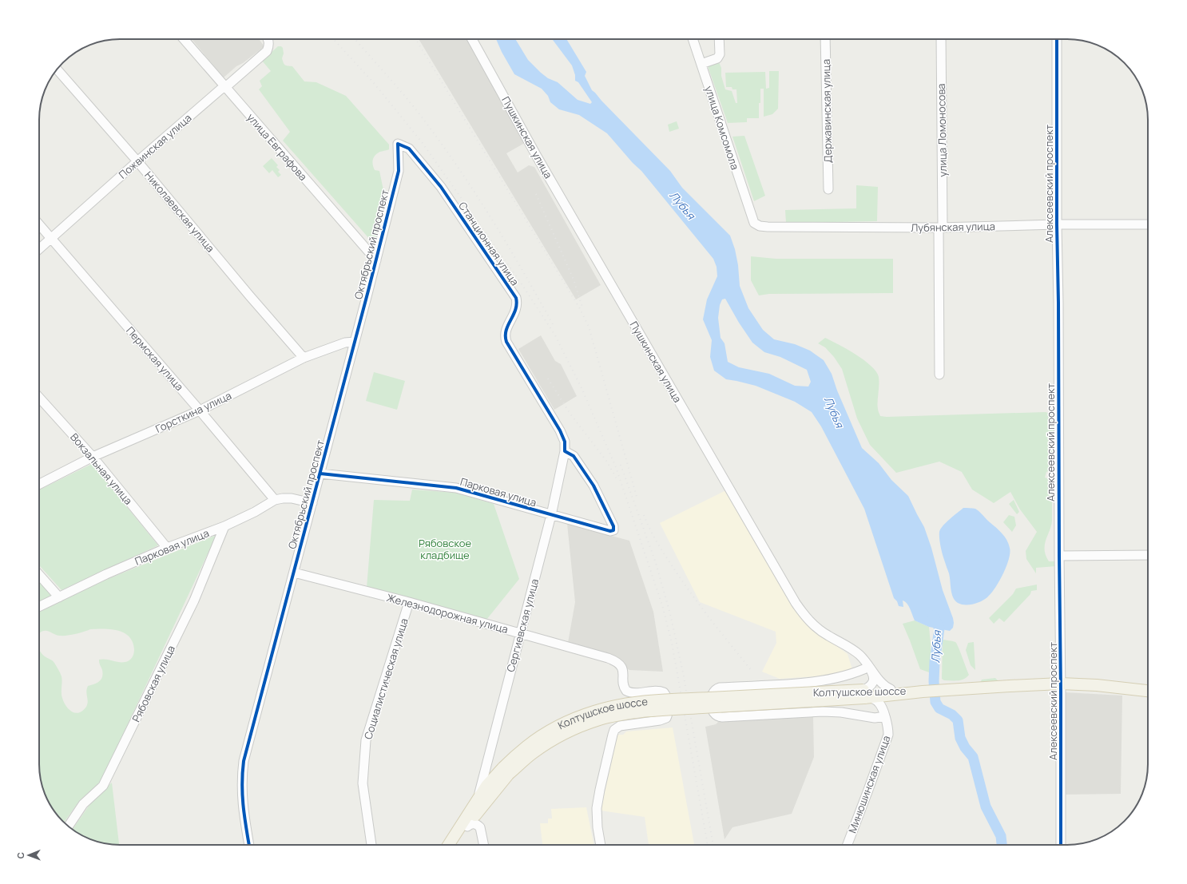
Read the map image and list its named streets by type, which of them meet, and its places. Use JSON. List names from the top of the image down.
{
  "streets": {
    "main road": ["Колтушское шоссе"],
    "street": [
      "Державинская улица",
      "улица Комсомола",
      "улица Ломоносова",
      "Пушкинская улица",
      "Пожвинская улица",
      "улица Евграфова",
      "Алексеевский проспект",
      "Николаевская улица",
      "Лубянская улица",
      "Станционная улица",
      "Октябрьский проспект",
      "Пермская улица",
      "Горсткина улица",
      "Вокзальная улица",
      "Парковая улица",
      "Железнодорожная улица",
      "Сергиевская улица",
      "Социалистическая улица",
      "Рябовская улица",
      "Минюшинская улица"
    ]
  },
  "crossings": [
    ["улица Комсомола", "Лубянская улица"],
    ["улица Ломоносова", "Лубянская улица"],
    ["Пушкинская улица", "Колтушское шоссе"],
    ["Пушкинская улица", "Минюшинская улица"],
    ["Пожвинская улица", "улица Евграфова"],
    ["Пожвинская улица", "Николаевская улица"],
    ["Пожвинская улица", "Пермская улица"],
    ["улица Евграфова", "Октябрьский проспект"],
    ["Алексеевский проспект", "Лубянская улица"],
    ["Алексеевский проспект", "Колтушское шоссе"],
    ["Николаевская улица", "Горсткина улица"],
    ["Станционная улица", "Октябрьский проспект"],
    ["Станционная улица", "Парковая улица"],
    ["Станционная улица", "Сергиевская улица"],
    ["Октябрьский проспект", "Горсткина улица"],
    ["Октябрьский проспект", "Парковая улица"],
    ["Октябрьский проспект", "Железнодорожная улица"],
    ["Пермская улица", "Горсткина улица"],
    ["Пермская улица", "Парковая улица"],
    ["Горсткина улица", "Вокзальная улица"],
    ["Вокзальная улица", "Парковая улица"],
    ["Парковая улица", "Сергиевская улица"],
    ["Парковая улица", "Рябовская улица"],
    ["Железнодорожная улица", "Сергиевская улица"],
    ["Железнодорожная улица", "Социалистическая улица"],
    ["Сергиевская улица", "Колтушское шоссе"],
    ["Колтушское шоссе", "Минюшинская улица"]
  ],
  "water": ["Лубья"],
  "parks": ["Рябовское кладбище"],
  "north": "left"
}
